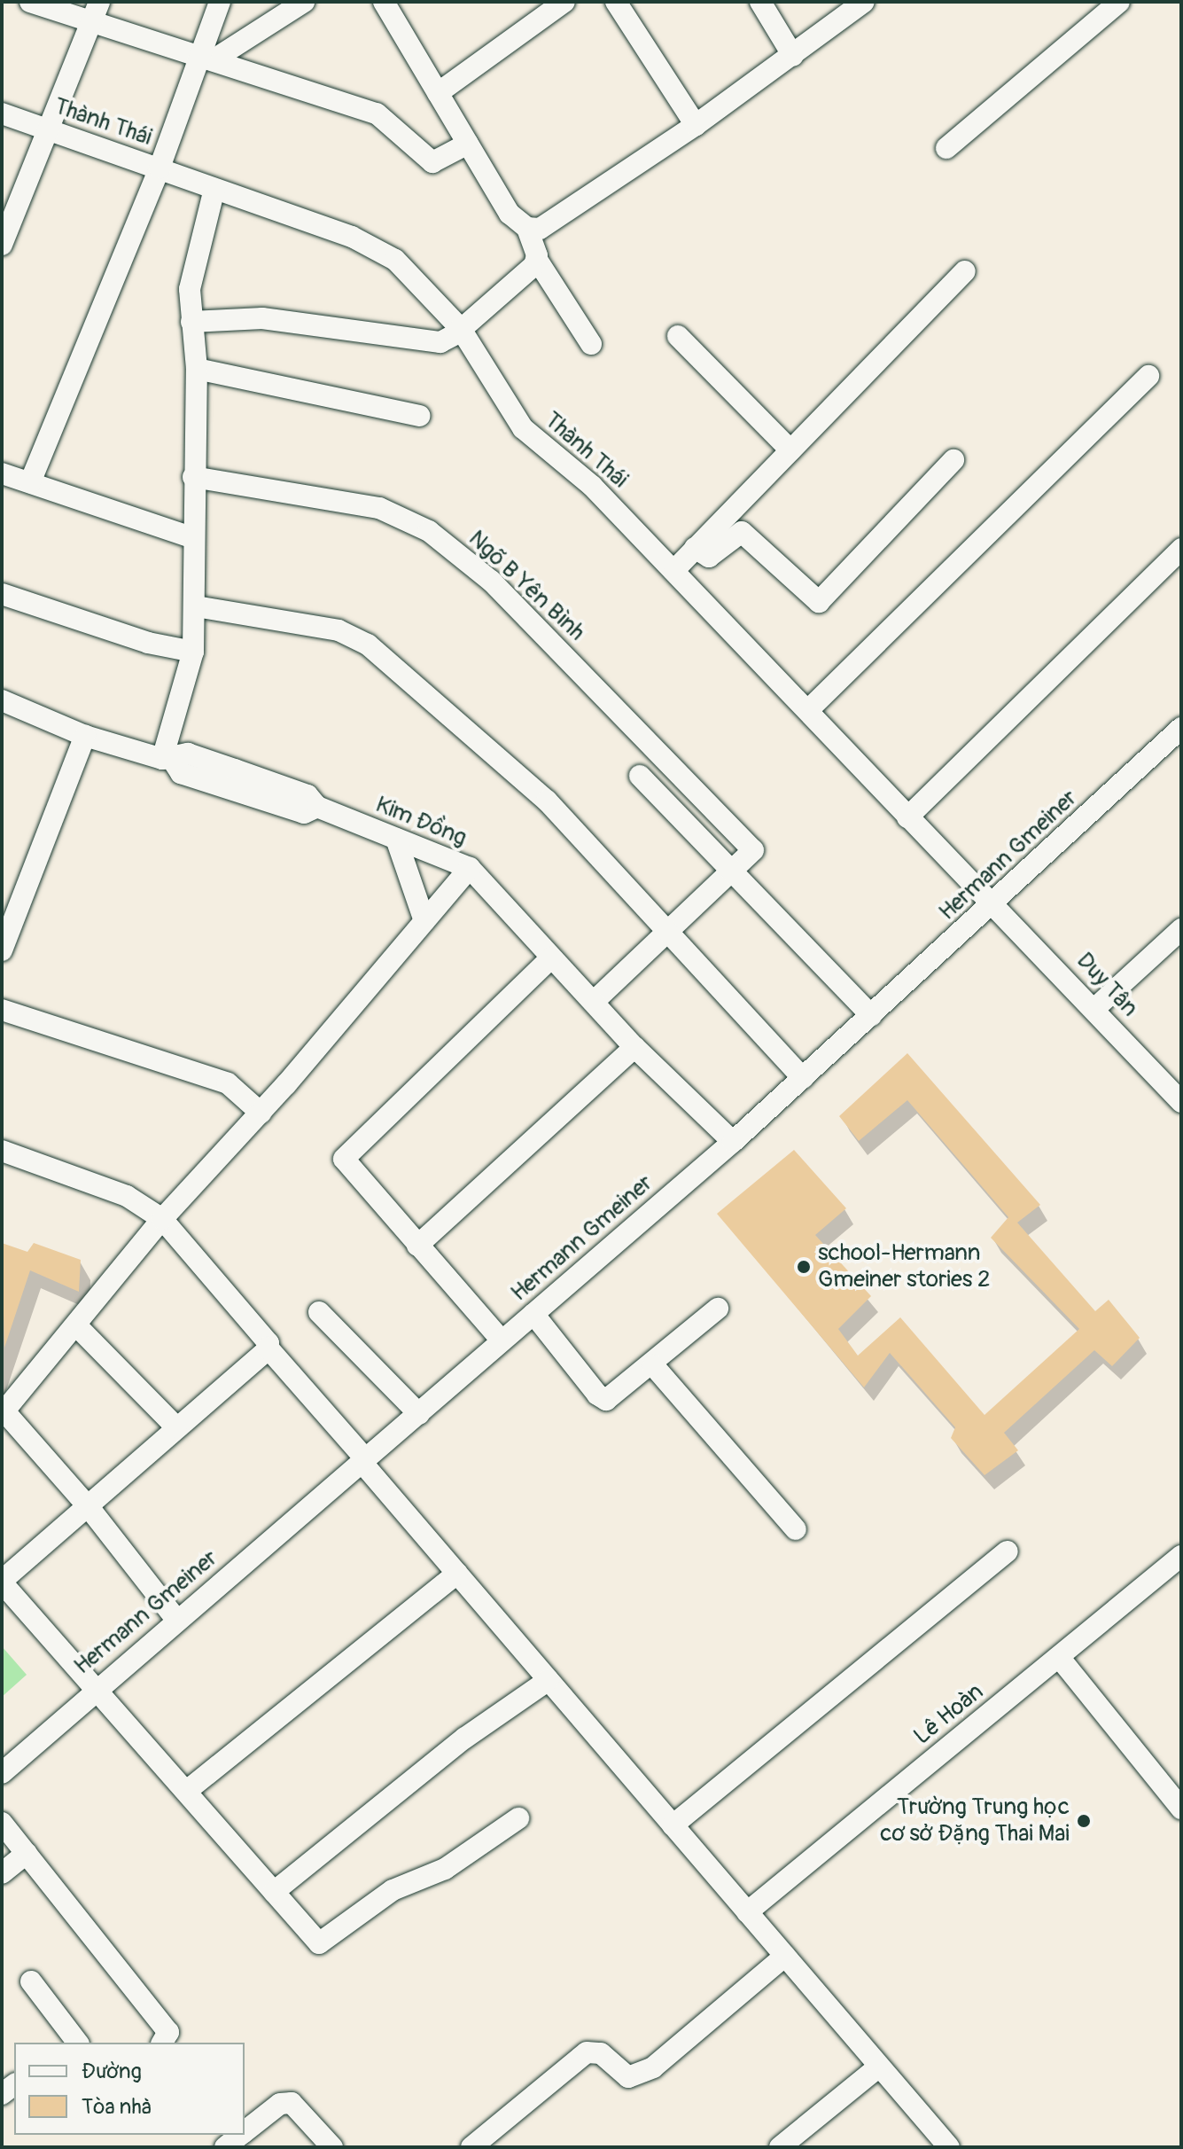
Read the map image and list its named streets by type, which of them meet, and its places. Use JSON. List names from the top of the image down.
{
  "streets": {
    "street": [
      "Thành Thái",
      "Ngõ B Yên Bình",
      "Kim Đồng",
      "Hermann Gmeiner",
      "Duy Tân",
      "Lê Hoàn"
    ]
  },
  "crossings": [
    ["Thành Thái", "Hermann Gmeiner"],
    ["Thành Thái", "Duy Tân"],
    ["Kim Đồng", "Hermann Gmeiner"],
    ["Hermann Gmeiner", "Duy Tân"]
  ],
  "places": ["school-Hermann Gmeiner stories 2", "Trường Trung học cơ sở Đặng Thai Mai"],
  "legend": ["Đường", "Tòa nhà"]
}
